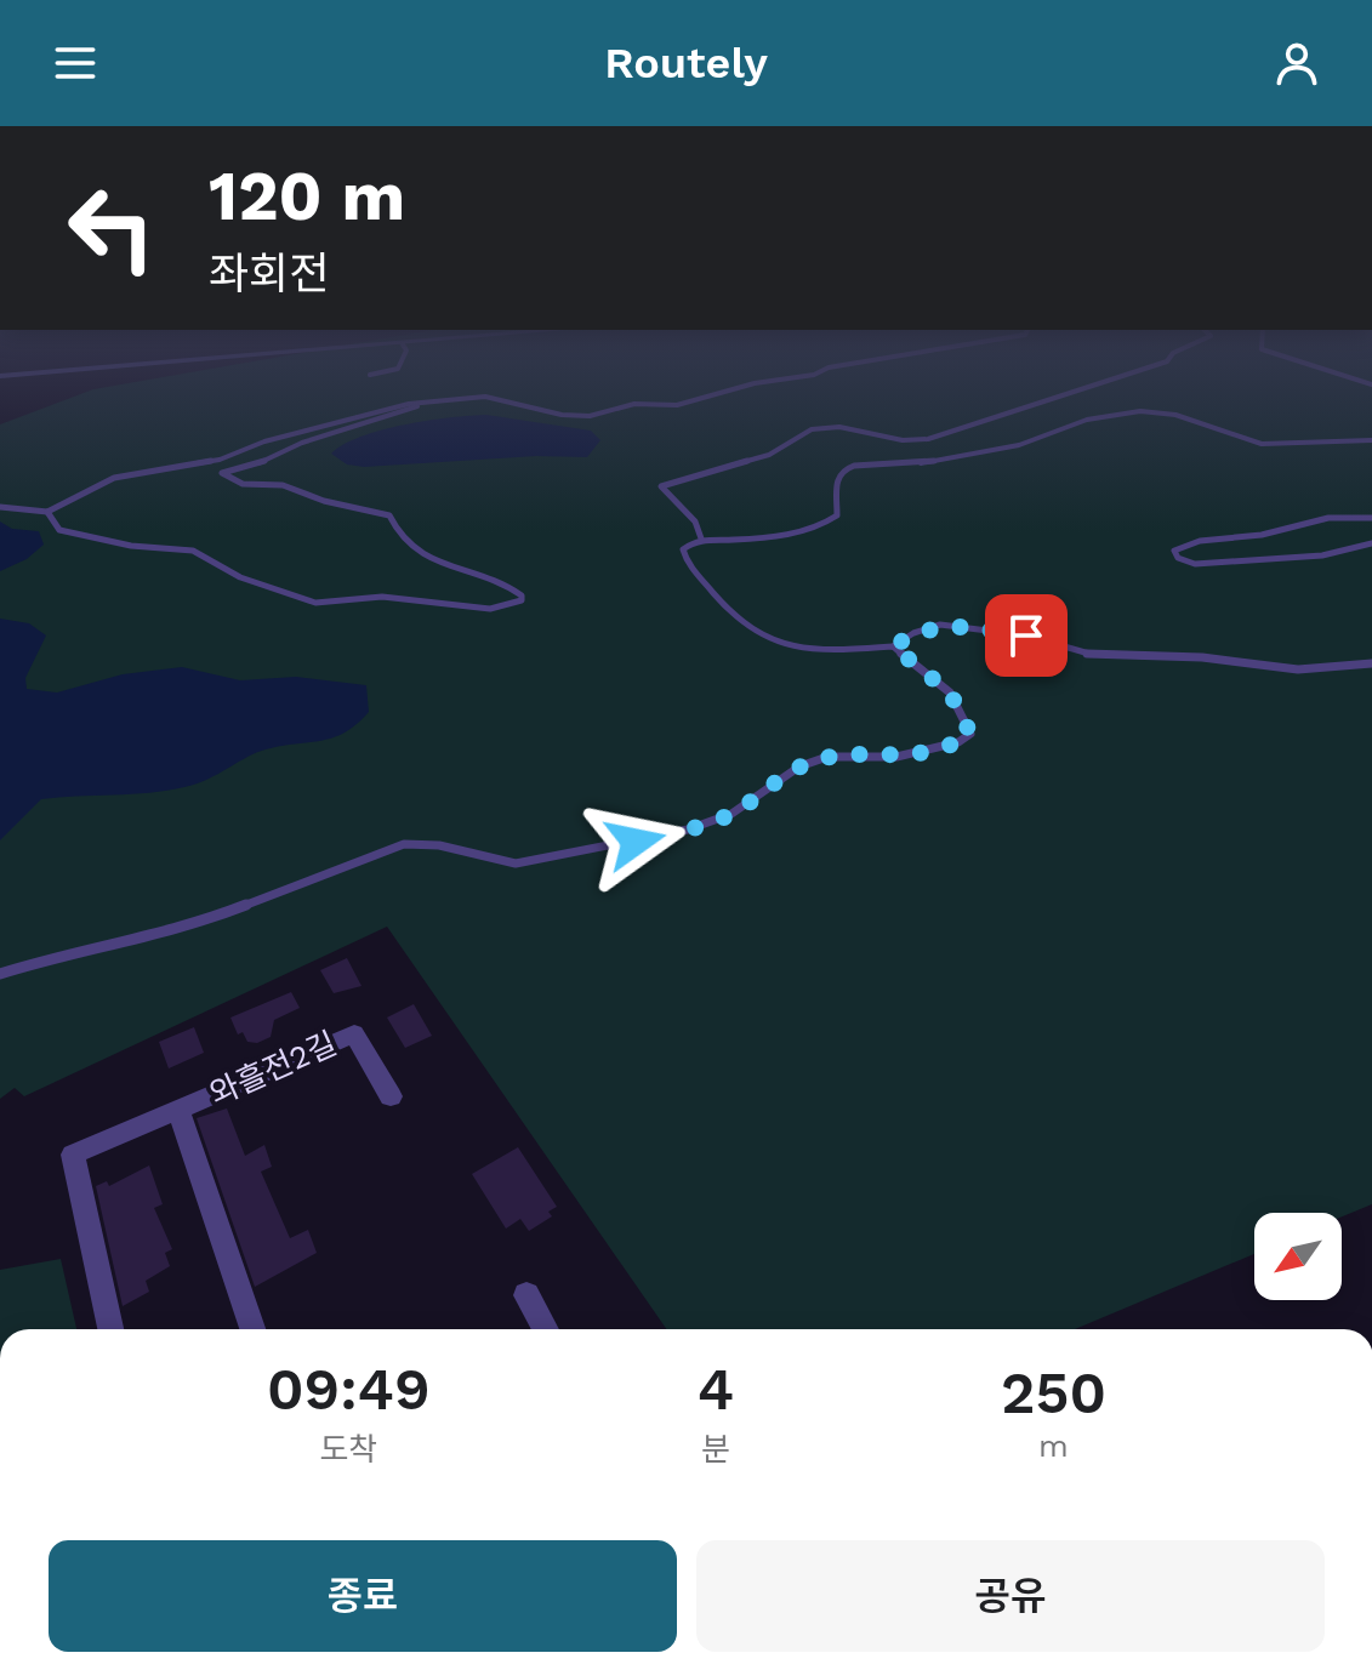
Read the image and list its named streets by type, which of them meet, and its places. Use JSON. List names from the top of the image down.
{
  "streets": {
    "street": ["와흘전2길"]
  },
  "north": "bottom left",
  "page": {
    "header": "Routely",
    "turn": ["120 m", "좌회전"],
    "eta": [
      "09:49",
      "도착",
      "4",
      "분",
      "250",
      "m"
    ],
    "buttons": ["종료", "공유"]
  }
}
